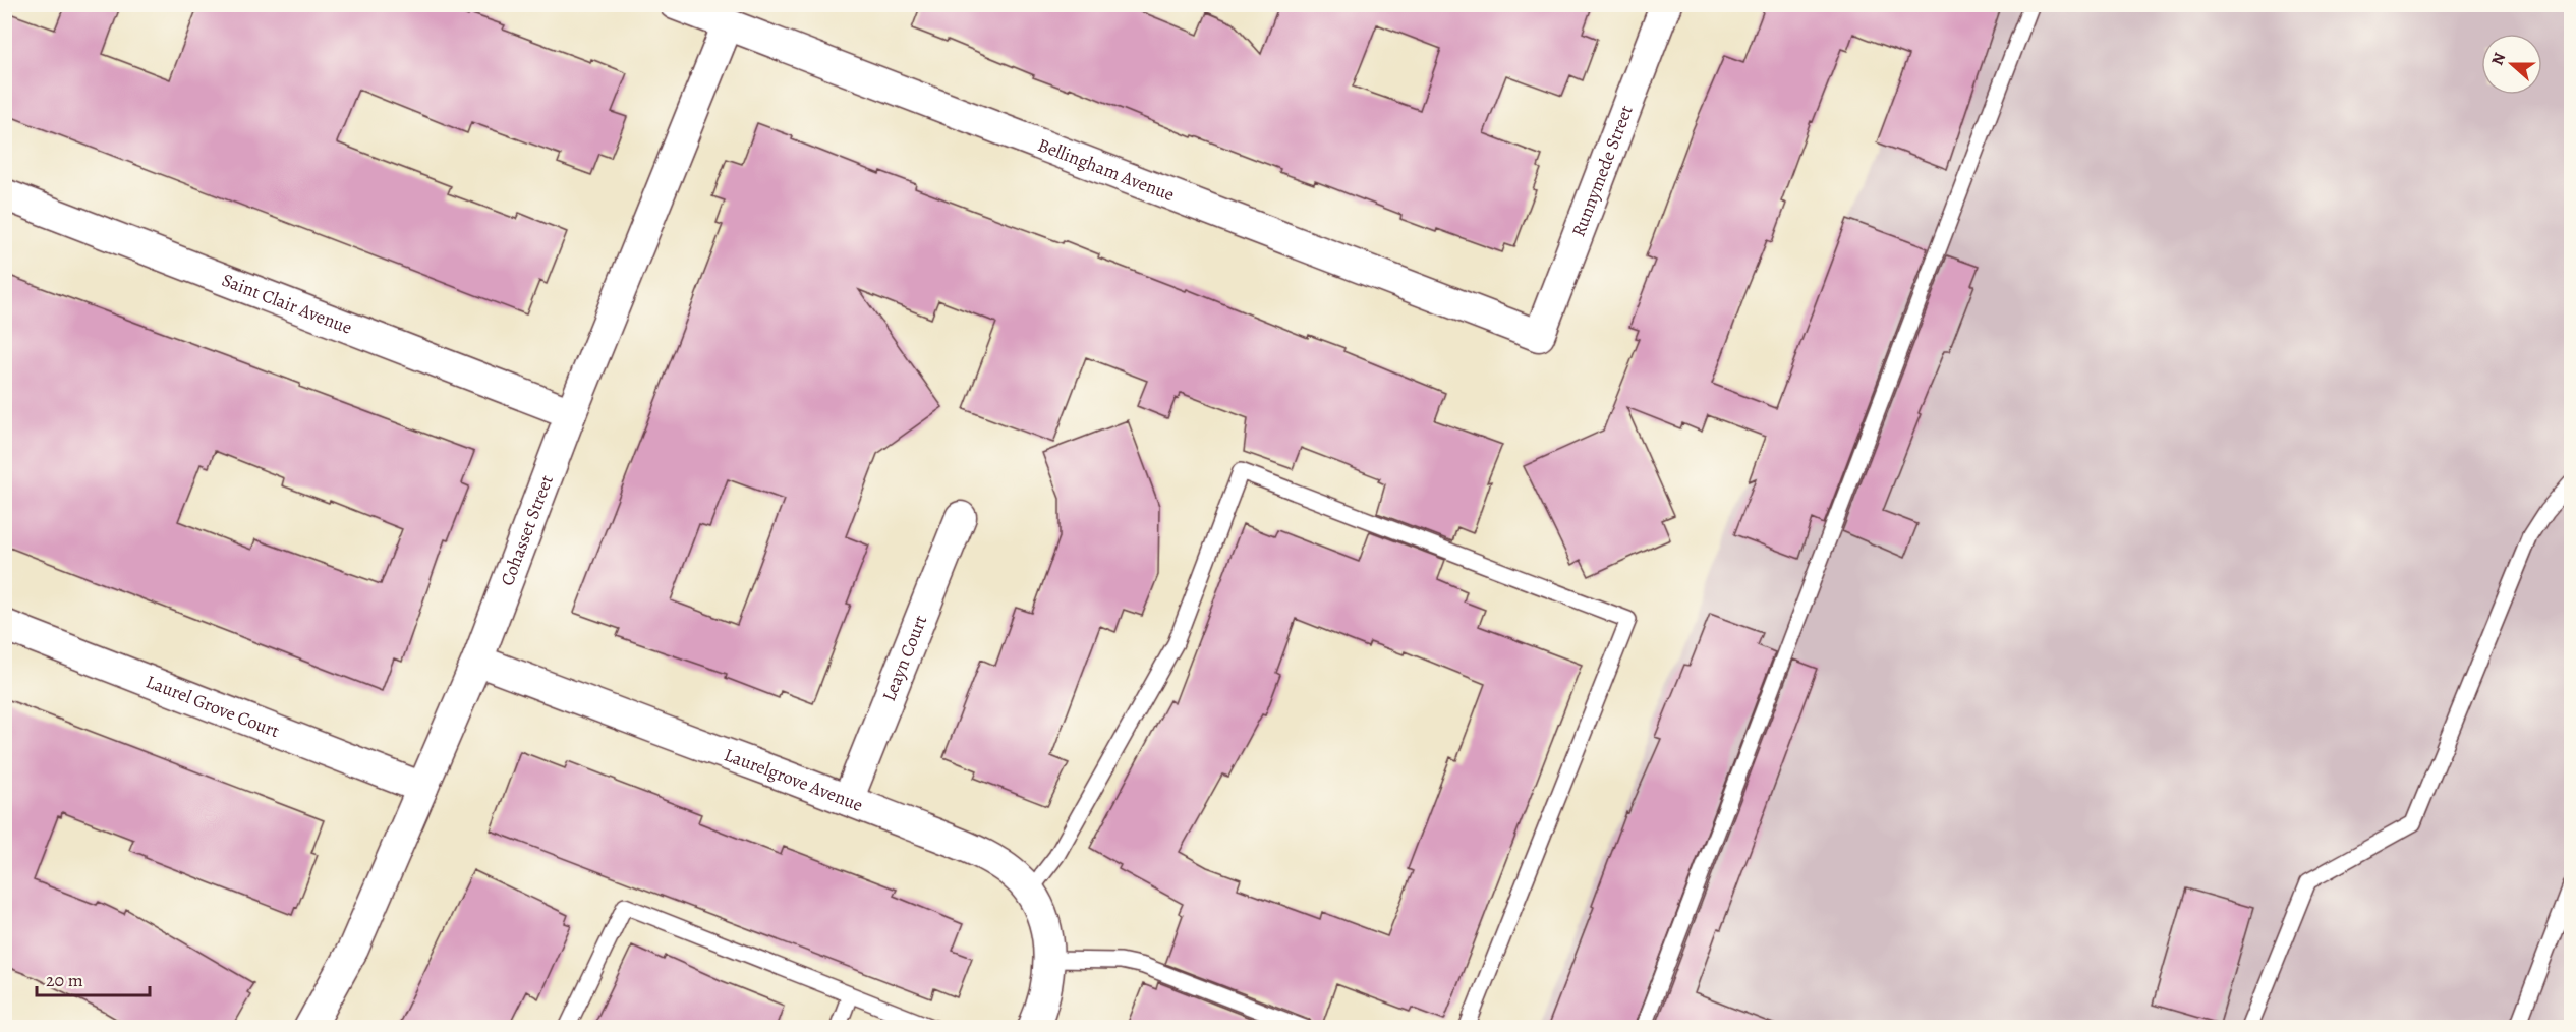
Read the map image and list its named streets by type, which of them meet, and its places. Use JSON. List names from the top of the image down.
{
  "streets": {
    "street": [
      "Bellingham Avenue",
      "Runnymede Street",
      "Saint Clair Avenue",
      "Cohasset Street",
      "Leayn Court",
      "Laurel Grove Court",
      "Laurelgrove Avenue"
    ]
  },
  "crossings": [
    ["Bellingham Avenue", "Runnymede Street"],
    ["Bellingham Avenue", "Cohasset Street"],
    ["Saint Clair Avenue", "Cohasset Street"],
    ["Cohasset Street", "Laurel Grove Court"],
    ["Cohasset Street", "Laurelgrove Avenue"],
    ["Leayn Court", "Laurelgrove Avenue"]
  ],
  "scale_bar": "20 m",
  "north": "left"
}
